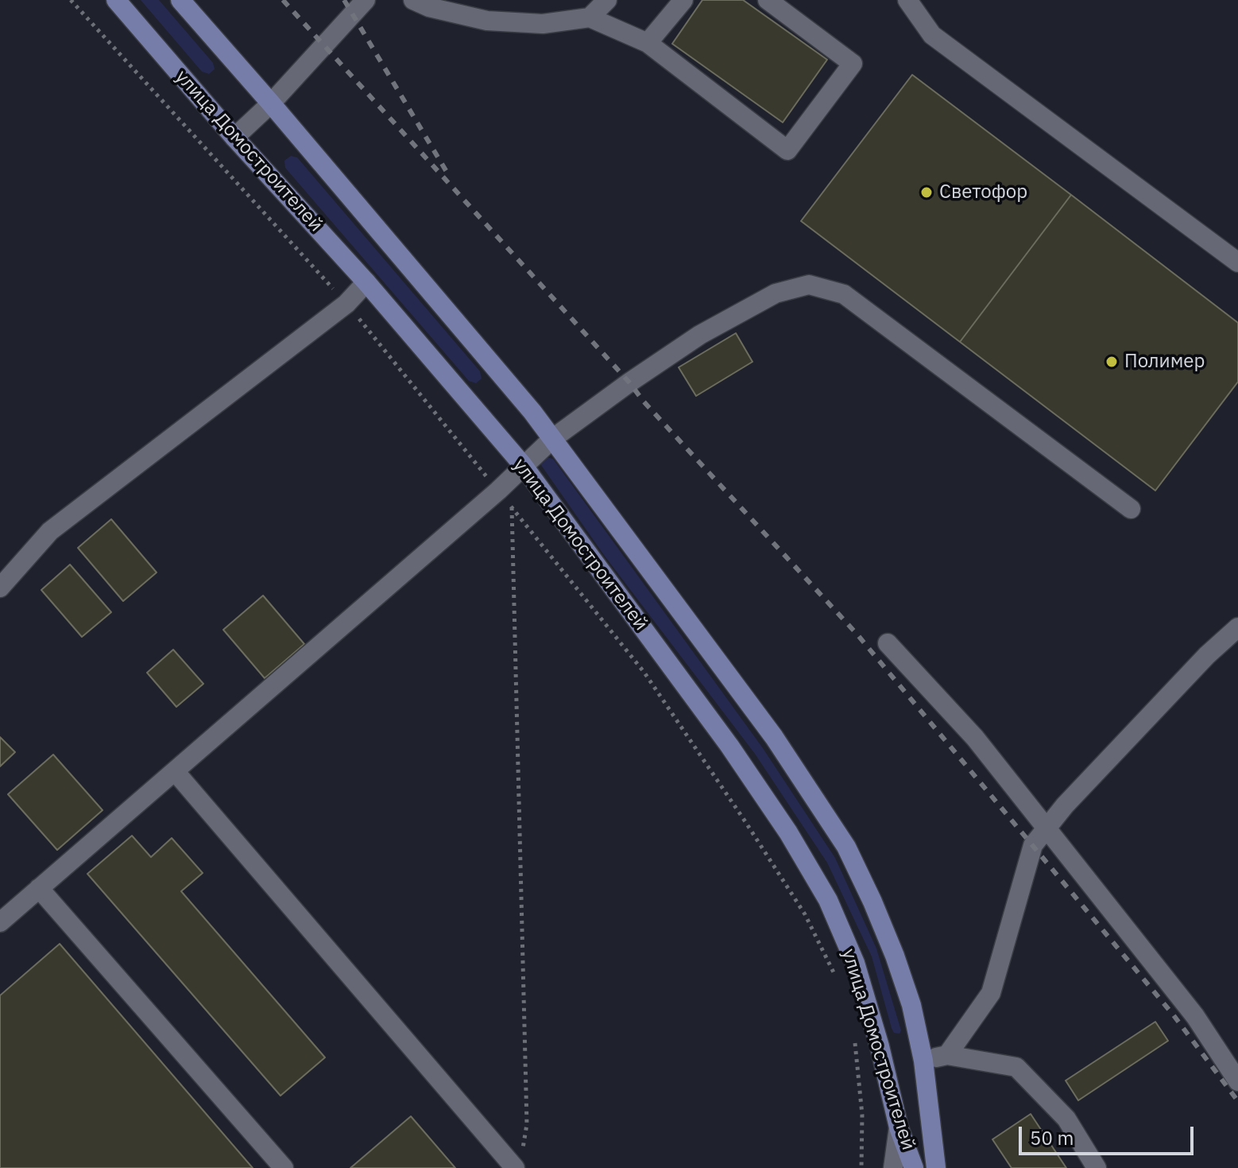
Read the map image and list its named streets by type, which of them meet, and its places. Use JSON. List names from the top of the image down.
{
  "streets": {
    "main road": ["улица Домостроителей"]
  },
  "places": ["Светофор", "Полимер"],
  "scale_bar": "50 m"
}
